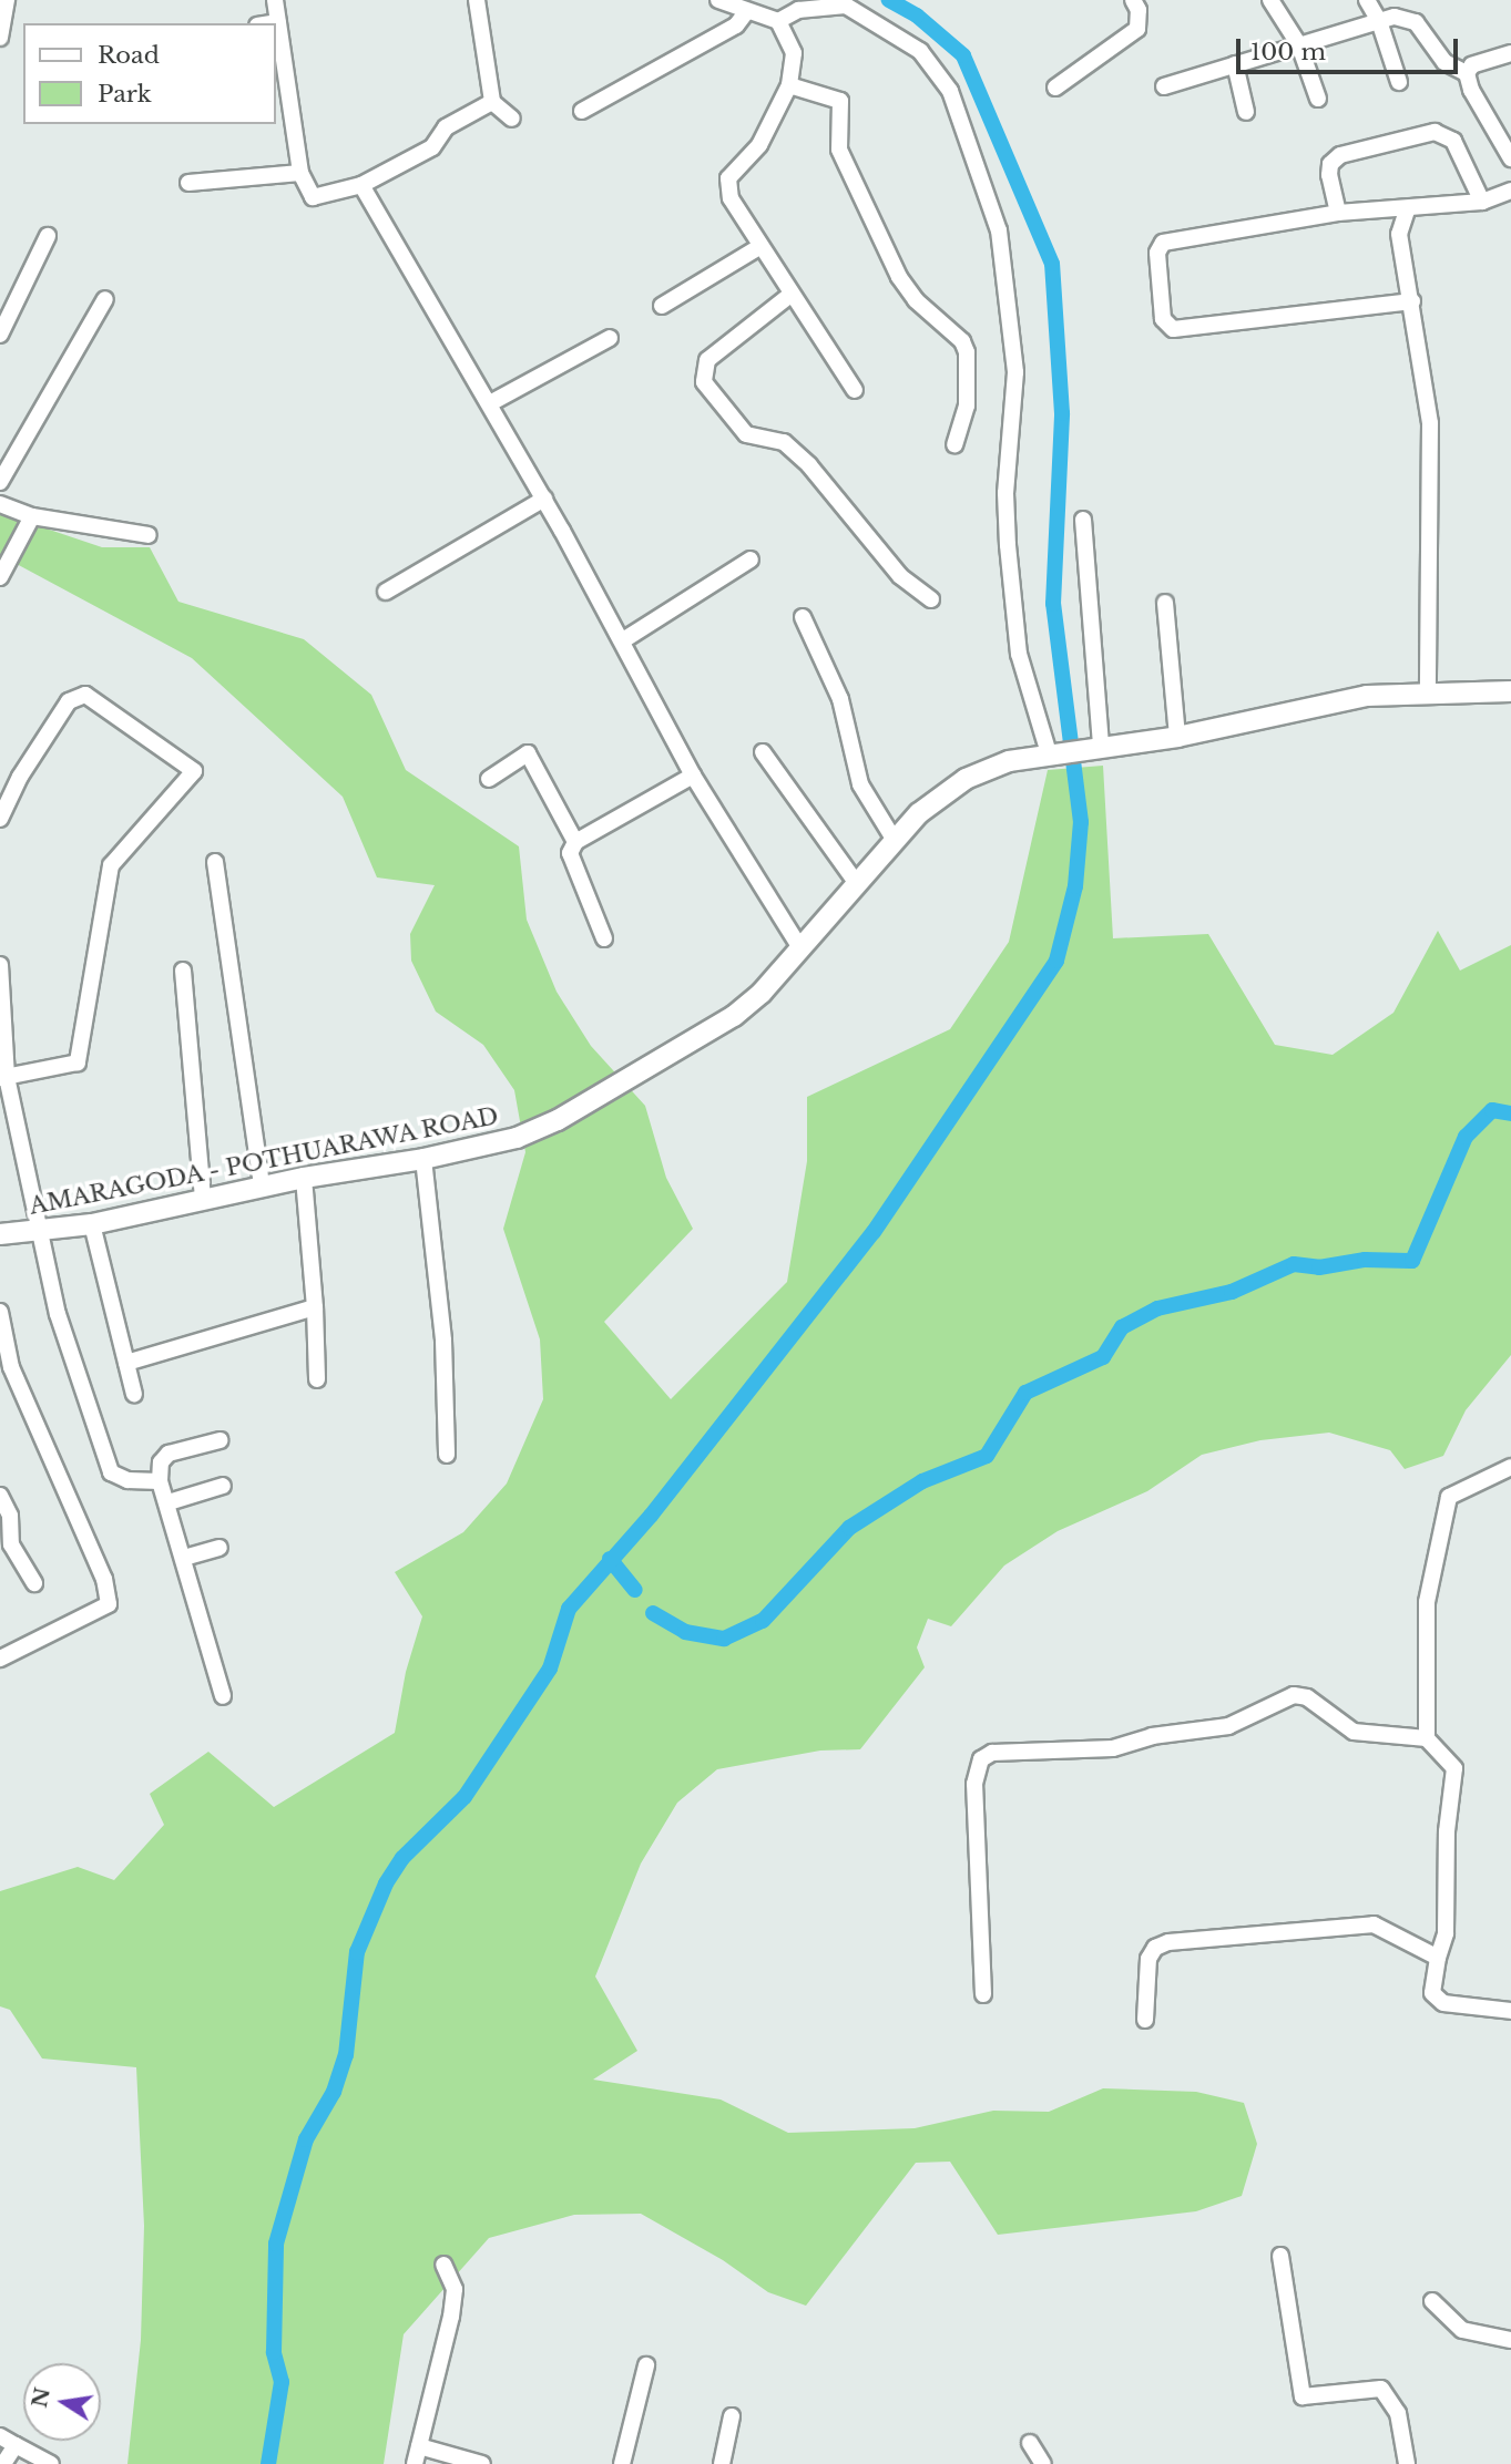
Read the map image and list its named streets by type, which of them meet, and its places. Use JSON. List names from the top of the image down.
{
  "streets": {
    "street": ["AMARAGODA - POTHUARAWA ROAD"]
  },
  "legend": ["Road", "Park"],
  "scale_bar": "100 m",
  "north": "left"
}
